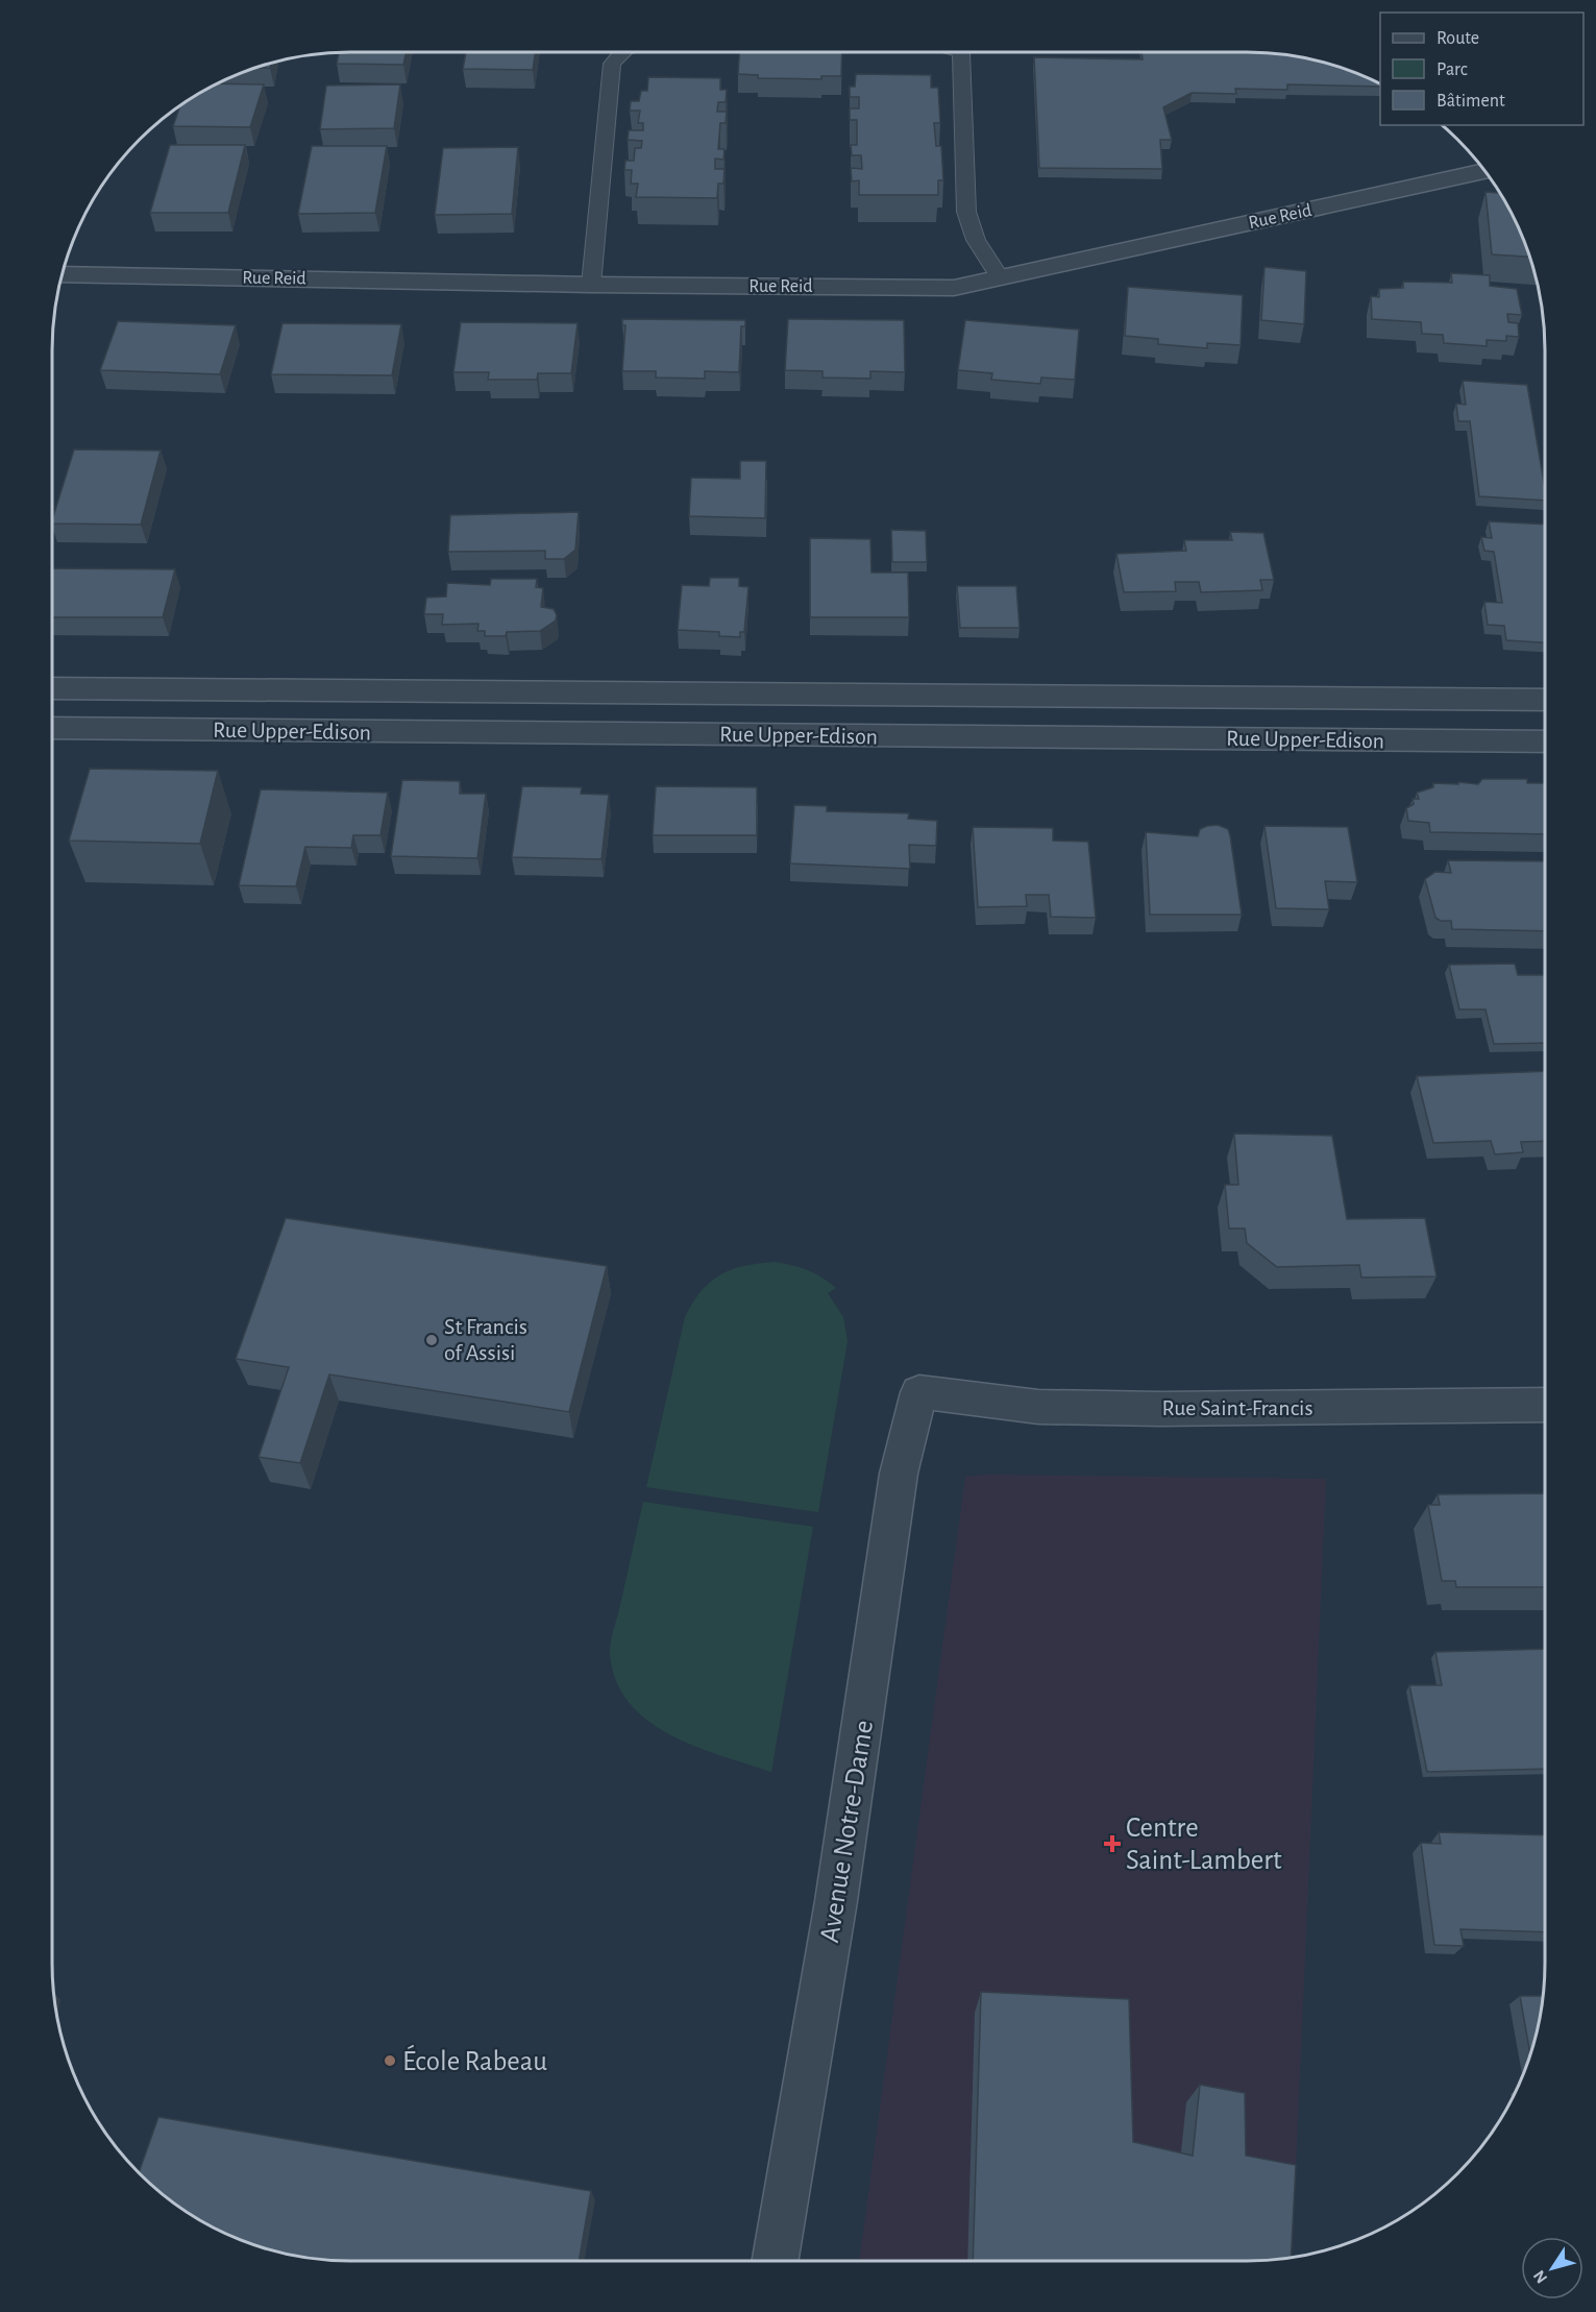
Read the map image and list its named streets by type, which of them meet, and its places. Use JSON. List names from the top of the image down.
{
  "streets": {
    "street": [
      "Rue Reid",
      "Rue Upper-Edison",
      "Rue Saint-Francis",
      "Avenue Notre-Dame"
    ]
  },
  "crossings": [
    ["Rue Saint-Francis", "Avenue Notre-Dame"]
  ],
  "places": {
    "other": ["St Francis of Assisi", "École Rabeau"],
    "health": ["Centre Saint-Lambert"]
  },
  "legend": ["Route", "Parc", "Bâtiment"],
  "north": "bottom left"
}
